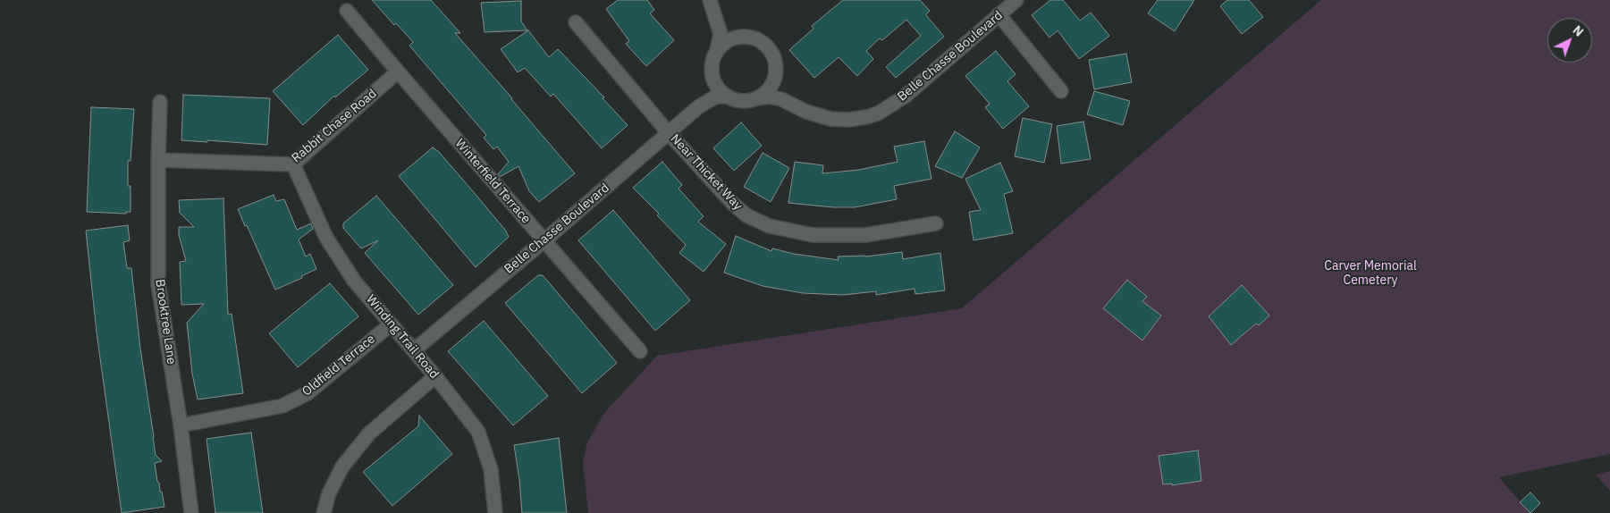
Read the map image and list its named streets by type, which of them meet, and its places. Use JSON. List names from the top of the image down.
{
  "streets": {
    "street": [
      "Belle Chasse Boulevard",
      "Rabbit Chase Road",
      "Near Thicket Way",
      "Winterfield Terrace",
      "Brooktree Lane",
      "Winding Trail Road",
      "Oldfield Terrace"
    ]
  },
  "crossings": [
    ["Belle Chasse Boulevard", "Near Thicket Way"],
    ["Belle Chasse Boulevard", "Winterfield Terrace"],
    ["Belle Chasse Boulevard", "Winding Trail Road"],
    ["Rabbit Chase Road", "Winterfield Terrace"],
    ["Rabbit Chase Road", "Brooktree Lane"],
    ["Rabbit Chase Road", "Winding Trail Road"],
    ["Brooktree Lane", "Oldfield Terrace"],
    ["Winding Trail Road", "Oldfield Terrace"]
  ],
  "parks": ["Carver Memorial Cemetery"],
  "north": "top right"
}
